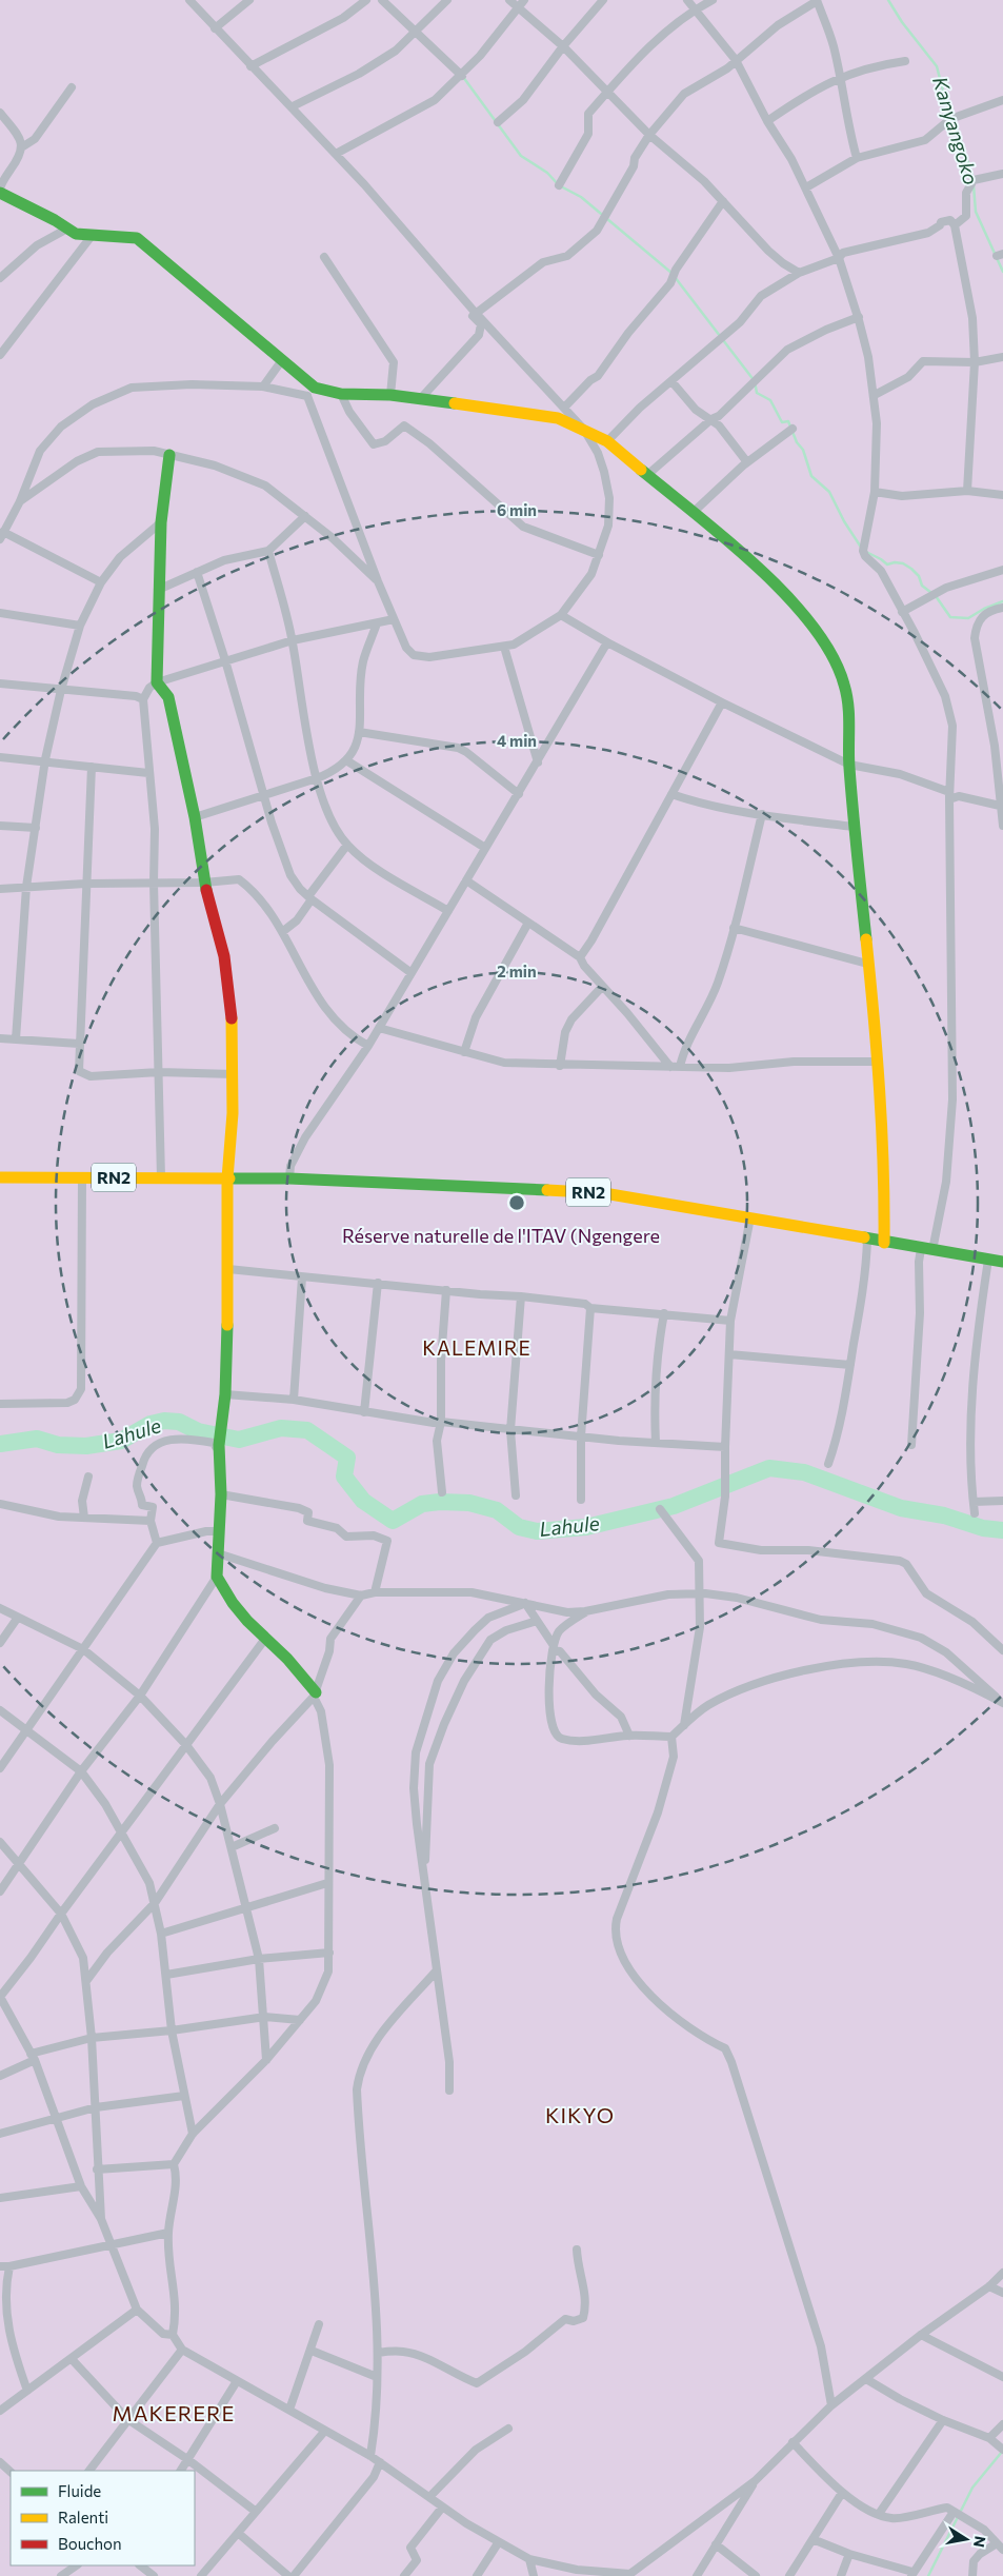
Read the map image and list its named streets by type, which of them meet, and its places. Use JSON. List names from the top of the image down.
{
  "streets": {
    "main road": ["RN2"]
  },
  "districts": ["KALEMIRE", "KIKYO", "MAKERERE"],
  "water": ["Kanyangoko", "Lahule"],
  "parks": ["Réserve naturelle de l'ITAV (Ngengere"],
  "legend": ["Fluide", "Ralenti", "Bouchon"],
  "north": "right",
  "rings": ["6 min", "4 min", "2 min"]
}
